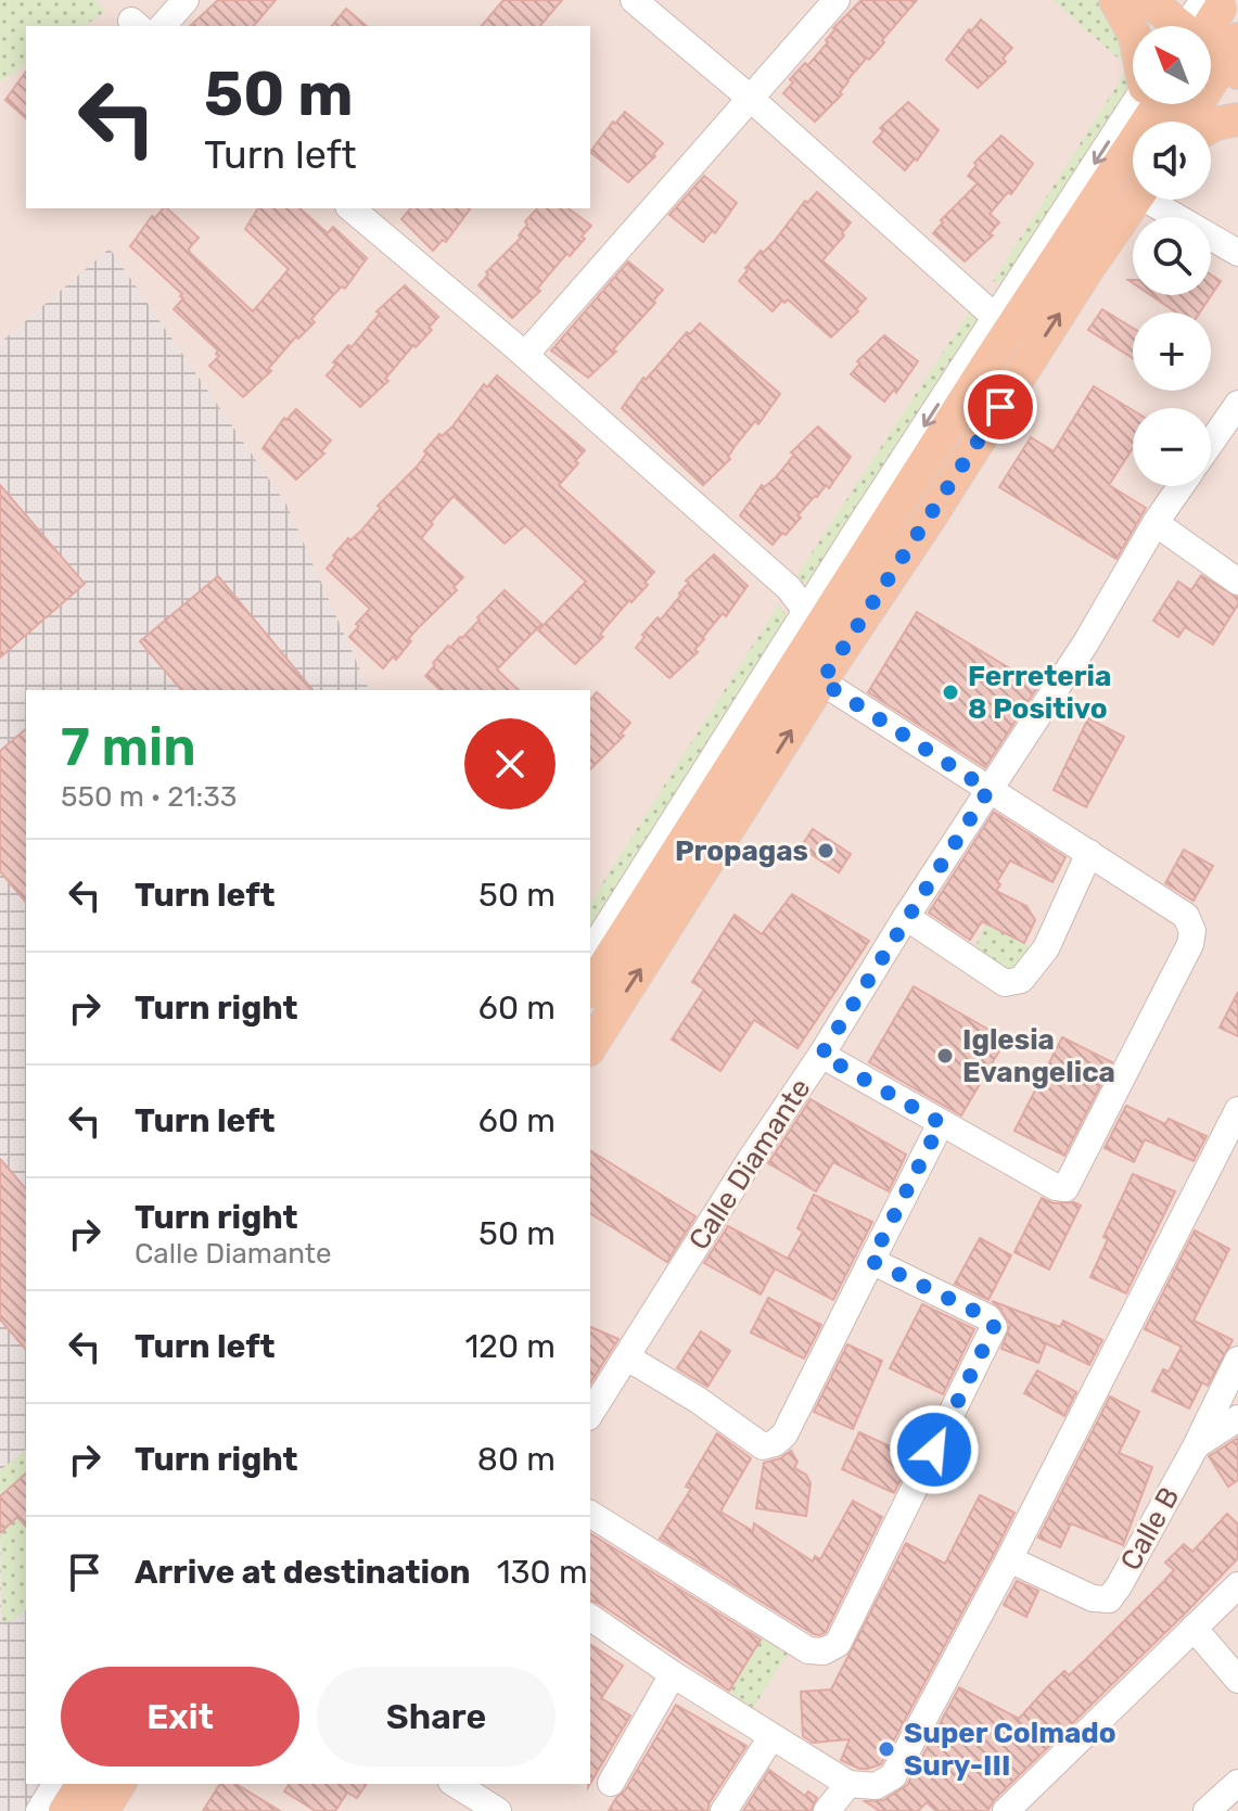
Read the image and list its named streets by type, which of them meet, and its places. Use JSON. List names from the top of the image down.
{
  "streets": {
    "street": ["Calle Diamante", "Calle B"]
  },
  "places": [
    "Ferreteria 8 Positivo",
    "Propagas",
    "Iglesia Evangelica",
    "Super Colmado Sury-III"
  ],
  "north": "top left",
  "page": {
    "map_buttons": ["+", "−"],
    "turn": ["50 m", "Turn left"],
    "heading": ["7 min", "550 m · 21:33"],
    "list": [
      {
        "name": "Turn left",
        "value": "50 m"
      },
      {
        "name": "Turn right",
        "value": "60 m"
      },
      {
        "name": "Turn left",
        "value": "60 m"
      },
      {
        "name": "Turn right",
        "note": "Calle Diamante",
        "value": "50 m"
      },
      {
        "name": "Turn left",
        "value": "120 m"
      },
      {
        "name": "Turn right",
        "value": "80 m"
      },
      {
        "name": "Arrive at destination",
        "value": "130 m"
      }
    ],
    "buttons": ["Exit", "Share"]
  }
}
